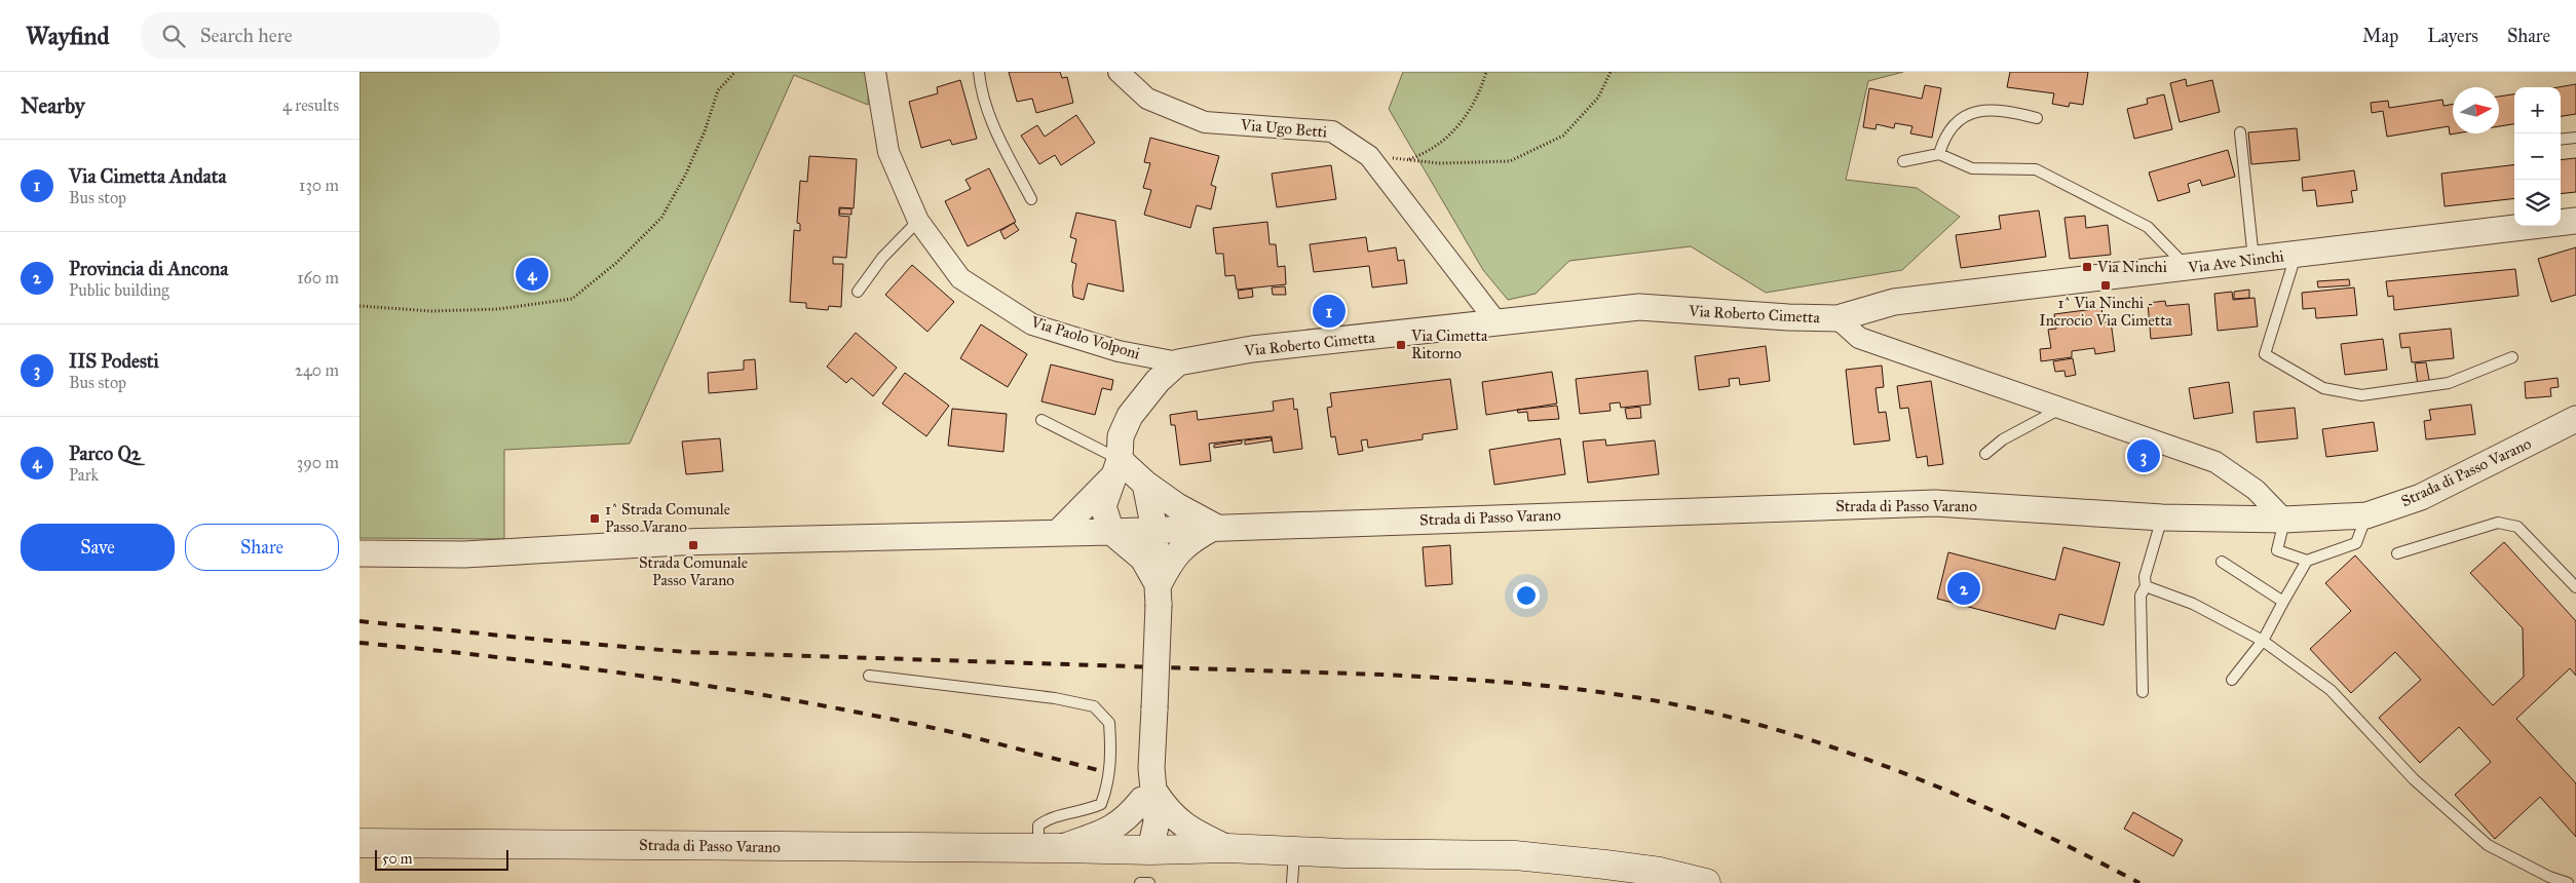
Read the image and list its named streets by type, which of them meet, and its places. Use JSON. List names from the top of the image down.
{
  "streets": {
    "main road": ["Strada di Passo Varano"],
    "street": [
      "Via Ugo Betti",
      "Via Ave Ninchi",
      "Via Roberto Cimetta",
      "Via Paolo Volponi"
    ]
  },
  "crossings": [
    ["Via Ugo Betti", "Via Roberto Cimetta"],
    ["Via Ave Ninchi", "Via Roberto Cimetta"],
    ["Via Roberto Cimetta", "Via Paolo Volponi"],
    ["Via Roberto Cimetta", "Strada di Passo Varano"]
  ],
  "places": {
    "transit": [
      "Via Ninchi",
      "1^ Via Ninchi - Incrocio Via Cimetta",
      "Via Cimetta Ritorno",
      "1^ Strada Comunale Passo Varano",
      "Strada Comunale Passo Varano"
    ]
  },
  "scale_bar": "50 m",
  "north": "right",
  "page": {
    "header": "Wayfind",
    "search": "Search here",
    "nav": ["Map", "Layers", "Share"],
    "heading": ["Nearby", "4 results"],
    "map_buttons": ["+", "−"],
    "list": [
      {
        "mark": "1",
        "name": "Via Cimetta Andata",
        "note": "Bus stop",
        "value": "130 m"
      },
      {
        "mark": "2",
        "name": "Provincia di Ancona",
        "note": "Public building",
        "value": "160 m"
      },
      {
        "mark": "3",
        "name": "IIS Podesti",
        "note": "Bus stop",
        "value": "240 m"
      },
      {
        "mark": "4",
        "name": "Parco Q2",
        "note": "Park",
        "value": "390 m"
      }
    ],
    "pins": [
      "4",
      "1",
      "3",
      "2"
    ],
    "buttons": ["Save", "Share"],
    "scale": "50 m"
  }
}
